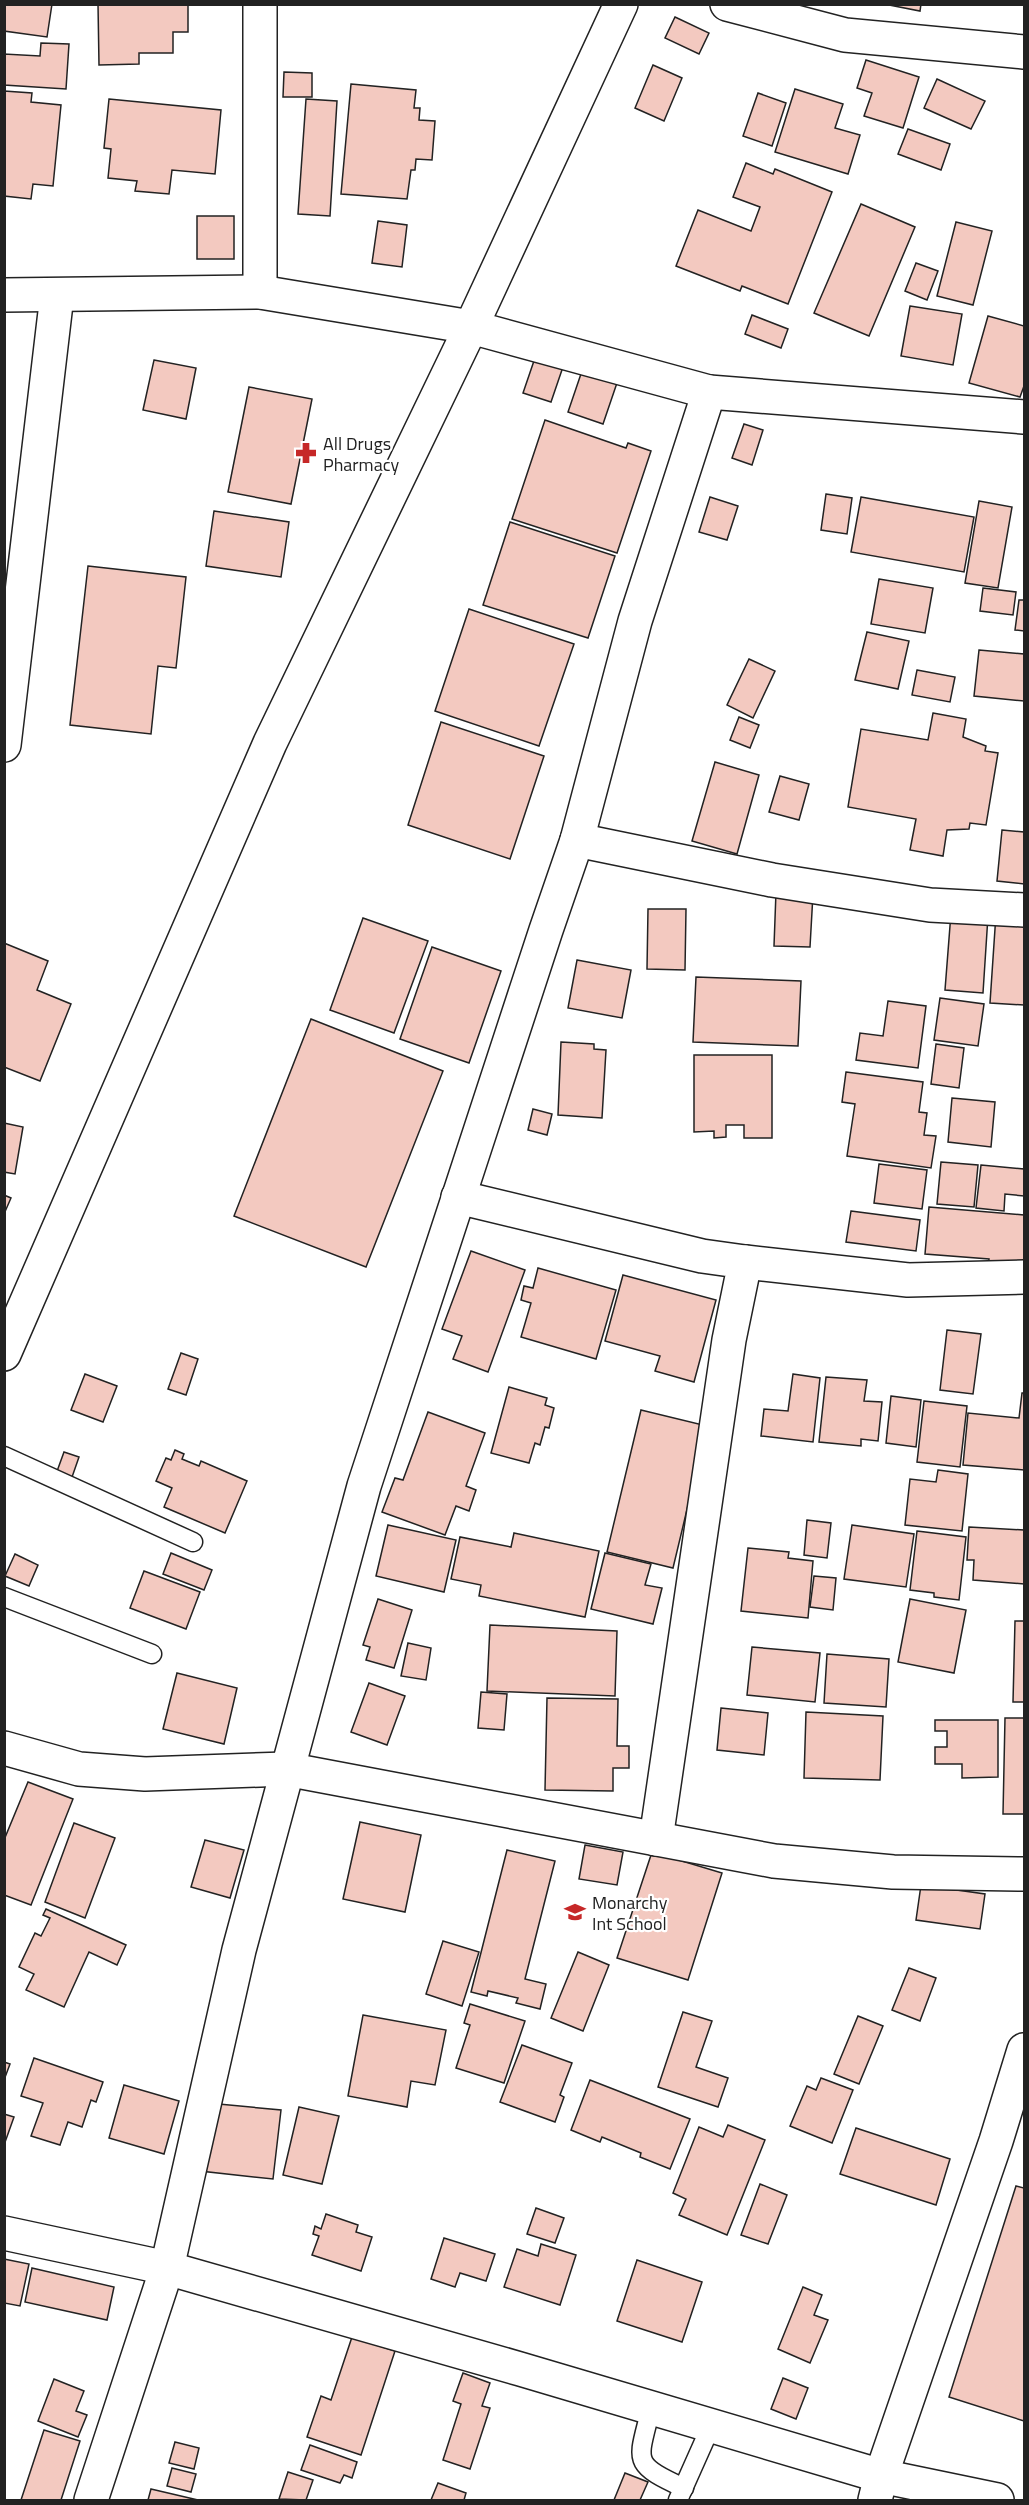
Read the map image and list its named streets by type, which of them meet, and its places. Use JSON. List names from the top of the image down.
{
  "places": {
    "pharmacy": ["All Drugs Pharmacy"],
    "school or university": ["Monarchy Int School"]
  }
}
